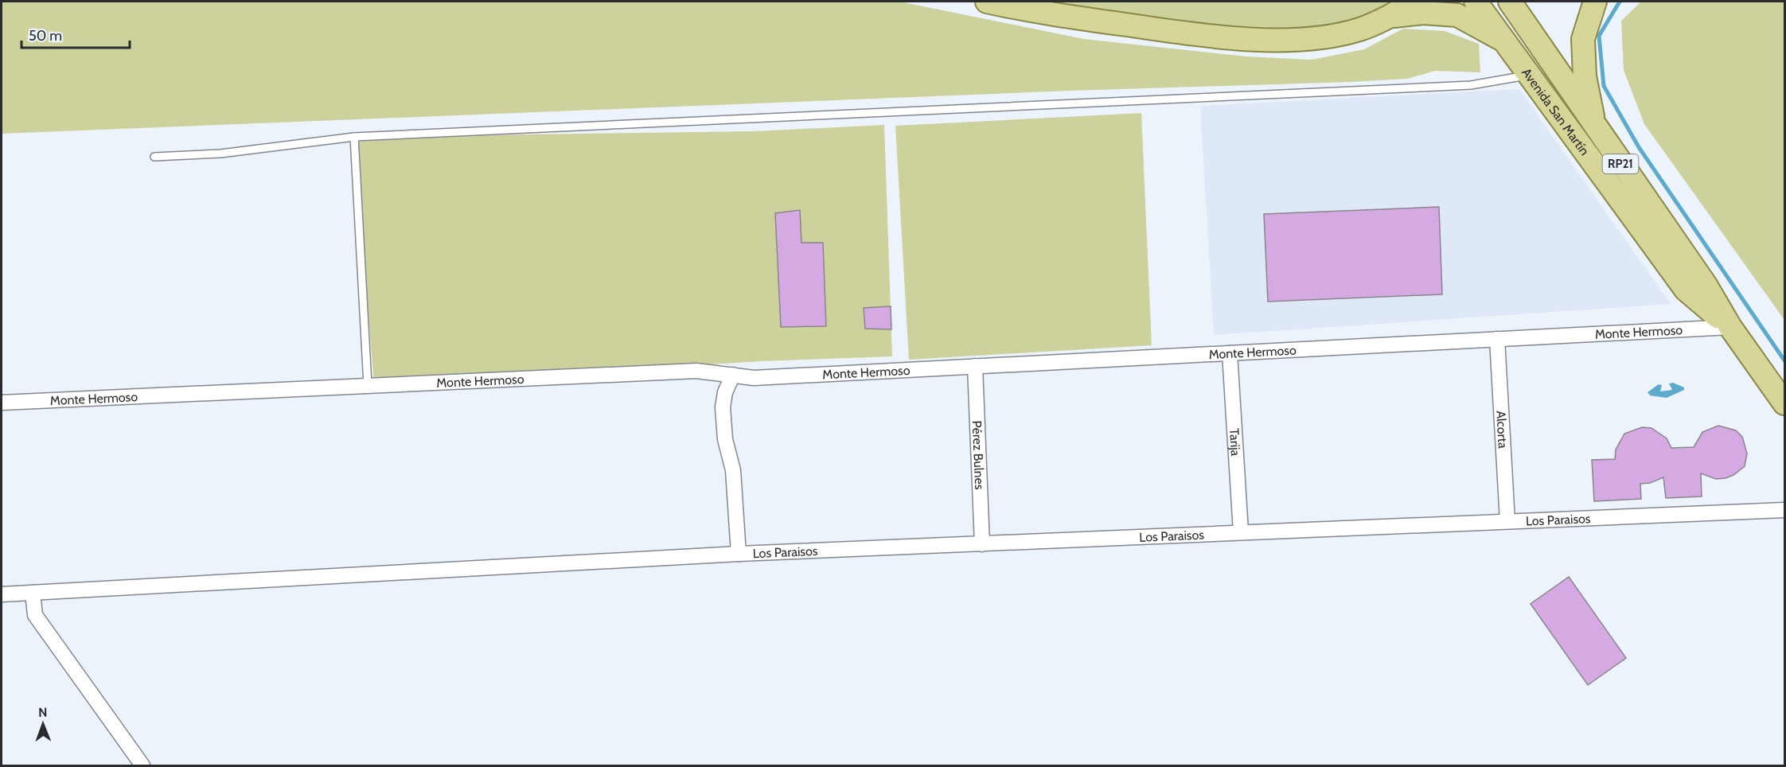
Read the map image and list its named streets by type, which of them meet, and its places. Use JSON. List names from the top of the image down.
{
  "streets": {
    "main road": ["Avenida San Martín", "RP21"],
    "street": [
      "Monte Hermoso",
      "Alcorta",
      "Tarija",
      "Pérez Bulnes",
      "Los Paraisos"
    ]
  },
  "crossings": [
    ["Avenida San Martín", "Monte Hermoso"],
    ["Monte Hermoso", "Alcorta"],
    ["Monte Hermoso", "Tarija"],
    ["Monte Hermoso", "Pérez Bulnes"],
    ["Monte Hermoso", "Los Paraisos"],
    ["Alcorta", "Los Paraisos"],
    ["Tarija", "Los Paraisos"],
    ["Pérez Bulnes", "Los Paraisos"]
  ],
  "scale_bar": "50 m",
  "north": "top"
}
